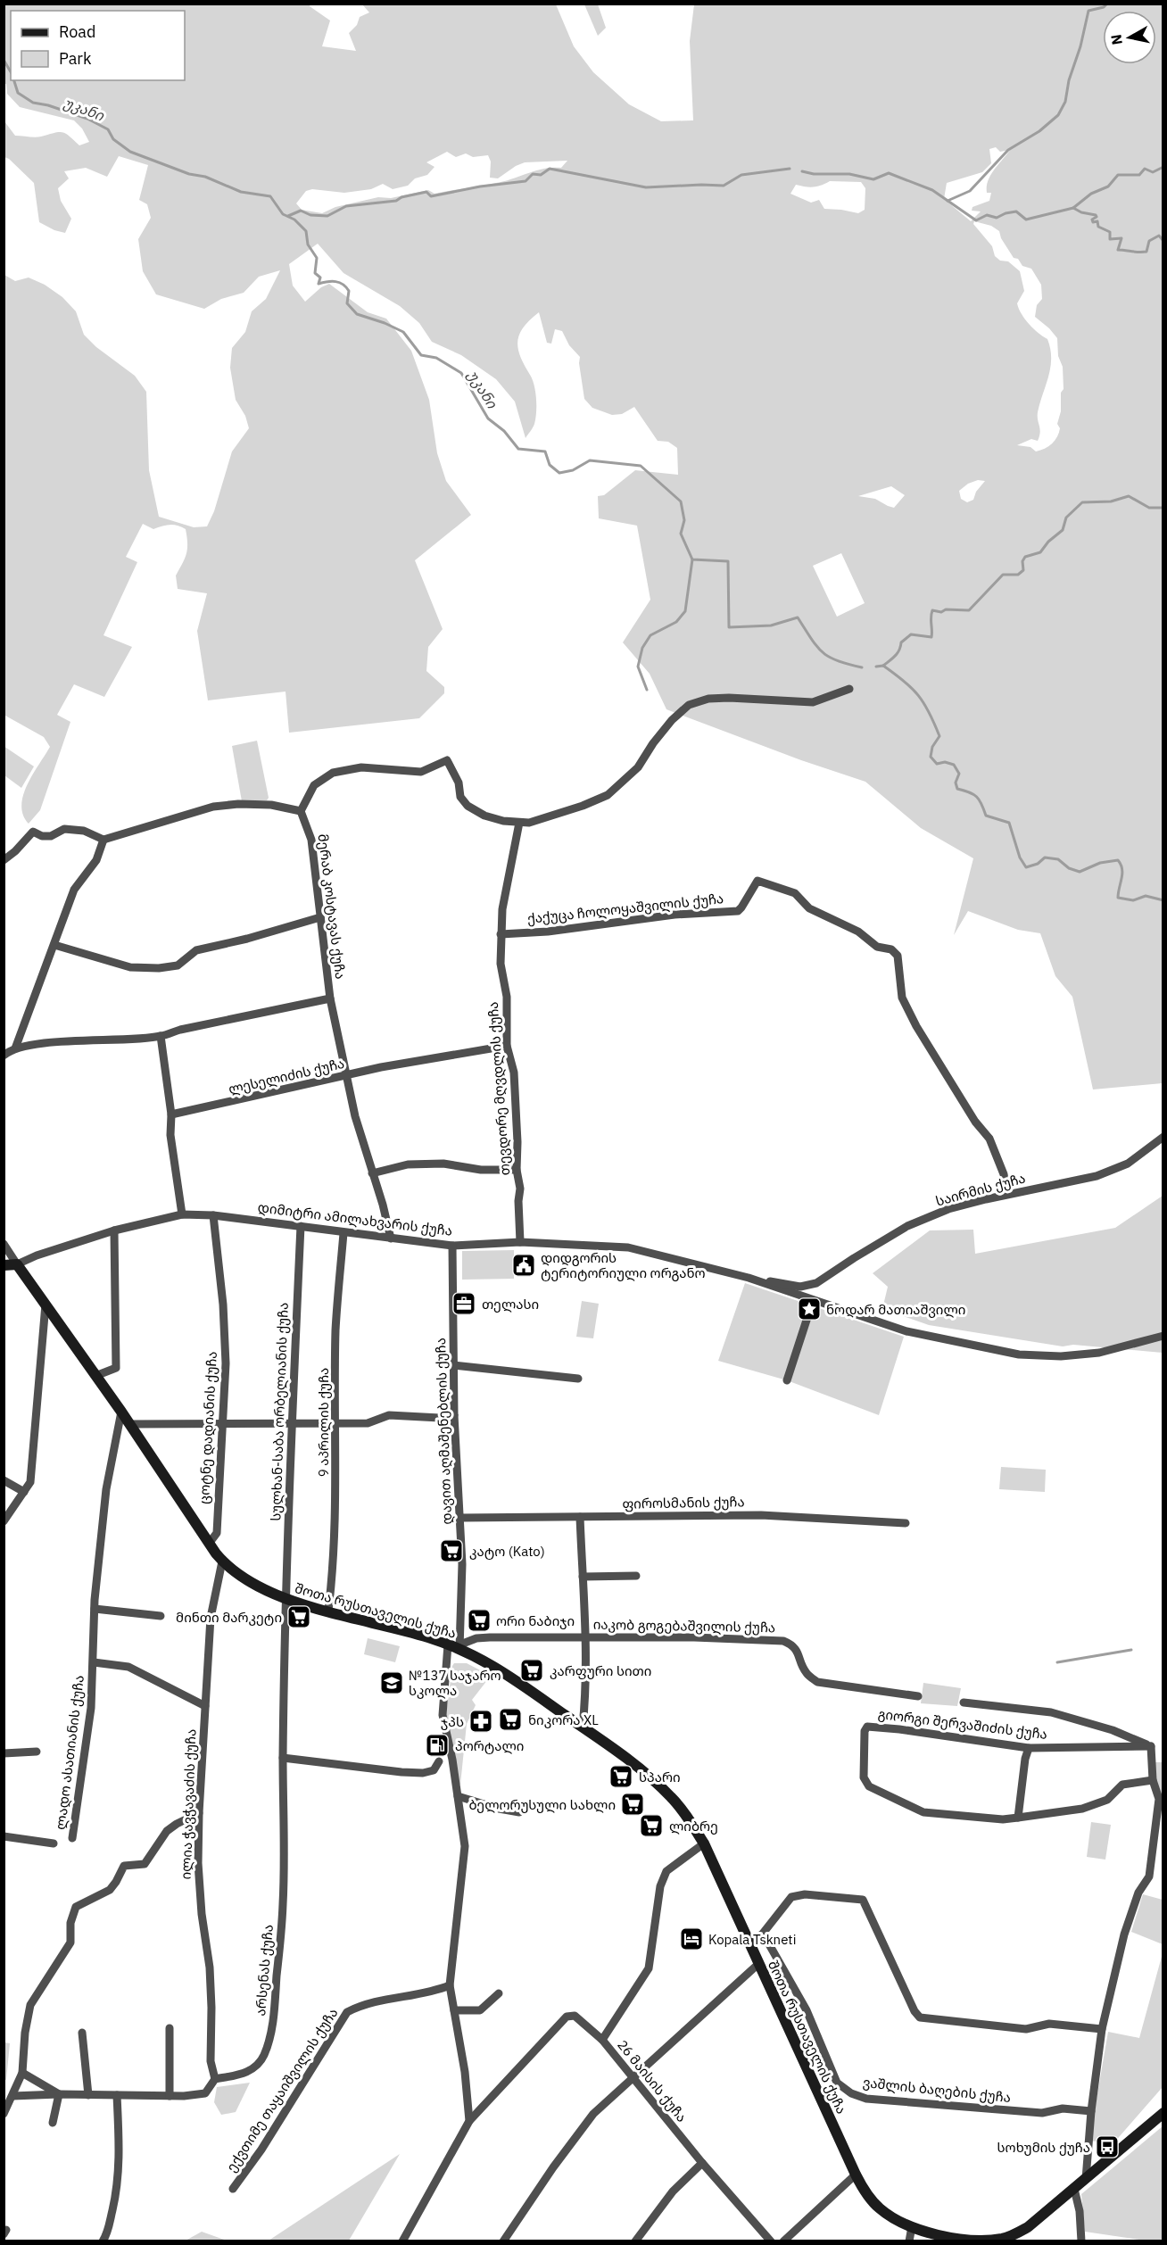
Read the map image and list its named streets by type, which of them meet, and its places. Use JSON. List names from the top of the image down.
{
  "streets": {
    "main road": ["შოთა რუსთაველის ქუჩა"],
    "street": [
      "მერაბ კოსტავას ქუჩა",
      "ქაქუცა ჩოლოყაშვილის ქუჩა",
      "ლესელიძის ქუჩა",
      "თევდორე მღვდლის ქუჩა",
      "საირმის ქუჩა",
      "დიმიტრი ამილახვარის ქუჩა",
      "სულხან-საბა ორბელიანის ქუჩა",
      "9 აპრილის ქუჩა",
      "ცოტნე დადიანის ქუჩა",
      "დავით აღმაშენებლის ქუჩა",
      "ფიროსმანის ქუჩა",
      "იაკობ გოგებაშვილის ქუჩა",
      "გიორგი შერვაშიძის ქუჩა",
      "ლადო ასათიანის ქუჩა",
      "ილია ჭავჭავაძის ქუჩა",
      "არსენას ქუჩა",
      "26 მაისის ქუჩა",
      "ექვთიმე თაყაიშვილის ქუჩა",
      "ვაშლის ბაღების ქუჩა"
    ]
  },
  "crossings": [
    ["მერაბ კოსტავას ქუჩა", "ლესელიძის ქუჩა"],
    ["მერაბ კოსტავას ქუჩა", "დიმიტრი ამილახვარის ქუჩა"],
    ["ქაქუცა ჩოლოყაშვილის ქუჩა", "თევდორე მღვდლის ქუჩა"],
    ["ქაქუცა ჩოლოყაშვილის ქუჩა", "საირმის ქუჩა"],
    ["ლესელიძის ქუჩა", "თევდორე მღვდლის ქუჩა"],
    ["თევდორე მღვდლის ქუჩა", "დიმიტრი ამილახვარის ქუჩა"],
    ["საირმის ქუჩა", "დიმიტრი ამილახვარის ქუჩა"],
    ["დიმიტრი ამილახვარის ქუჩა", "სულხან-საბა ორბელიანის ქუჩა"],
    ["დიმიტრი ამილახვარის ქუჩა", "9 აპრილის ქუჩა"],
    ["დიმიტრი ამილახვარის ქუჩა", "ცოტნე დადიანის ქუჩა"],
    ["დიმიტრი ამილახვარის ქუჩა", "დავით აღმაშენებლის ქუჩა"],
    ["დიმიტრი ამილახვარის ქუჩა", "შოთა რუსთაველის ქუჩა"],
    ["სულხან-საბა ორბელიანის ქუჩა", "შოთა რუსთაველის ქუჩა"],
    ["სულხან-საბა ორბელიანის ქუჩა", "არსენას ქუჩა"],
    ["9 აპრილის ქუჩა", "შოთა რუსთაველის ქუჩა"],
    ["ცოტნე დადიანის ქუჩა", "შოთა რუსთაველის ქუჩა"],
    ["დავით აღმაშენებლის ქუჩა", "ფიროსმანის ქუჩა"],
    ["დავით აღმაშენებლის ქუჩა", "შოთა რუსთაველის ქუჩა"],
    ["დავით აღმაშენებლის ქუჩა", "იაკობ გოგებაშვილის ქუჩა"],
    ["შოთა რუსთაველის ქუჩა", "იაკობ გოგებაშვილის ქუჩა"],
    ["შოთა რუსთაველის ქუჩა", "ილია ჭავჭავაძის ქუჩა"],
    ["შოთა რუსთაველის ქუჩა", "არსენას ქუჩა"],
    ["შოთა რუსთაველის ქუჩა", "26 მაისის ქუჩა"],
    ["ლადო ასათიანის ქუჩა", "ილია ჭავჭავაძის ქუჩა"],
    ["ილია ჭავჭავაძის ქუჩა", "არსენას ქუჩა"]
  ],
  "water": ["უკანი"],
  "places": {
    "public building": ["დიდგორის ტერიტორიული ორგანო"],
    "office": ["თელასი"],
    "place": ["ნოდარ მათიაშვილი"],
    "supermarket": [
      "კატო (Kato)",
      "მინთი მარკეტი",
      "ორი ნაბიჯი",
      "კარფური სითი",
      "ნიკორა XL",
      "სპარი",
      "ბელორუსული სახლი",
      "ლიბრე"
    ],
    "school or university": ["№137 საჯარო სკოლა"],
    "pharmacy": ["ჯპს"],
    "fuel station": ["პორტალი"],
    "hotel": ["Kopala Tskneti"],
    "bus stop": ["სოხუმის ქუჩა"]
  },
  "legend": ["Road", "Park"],
  "north": "left"
}
